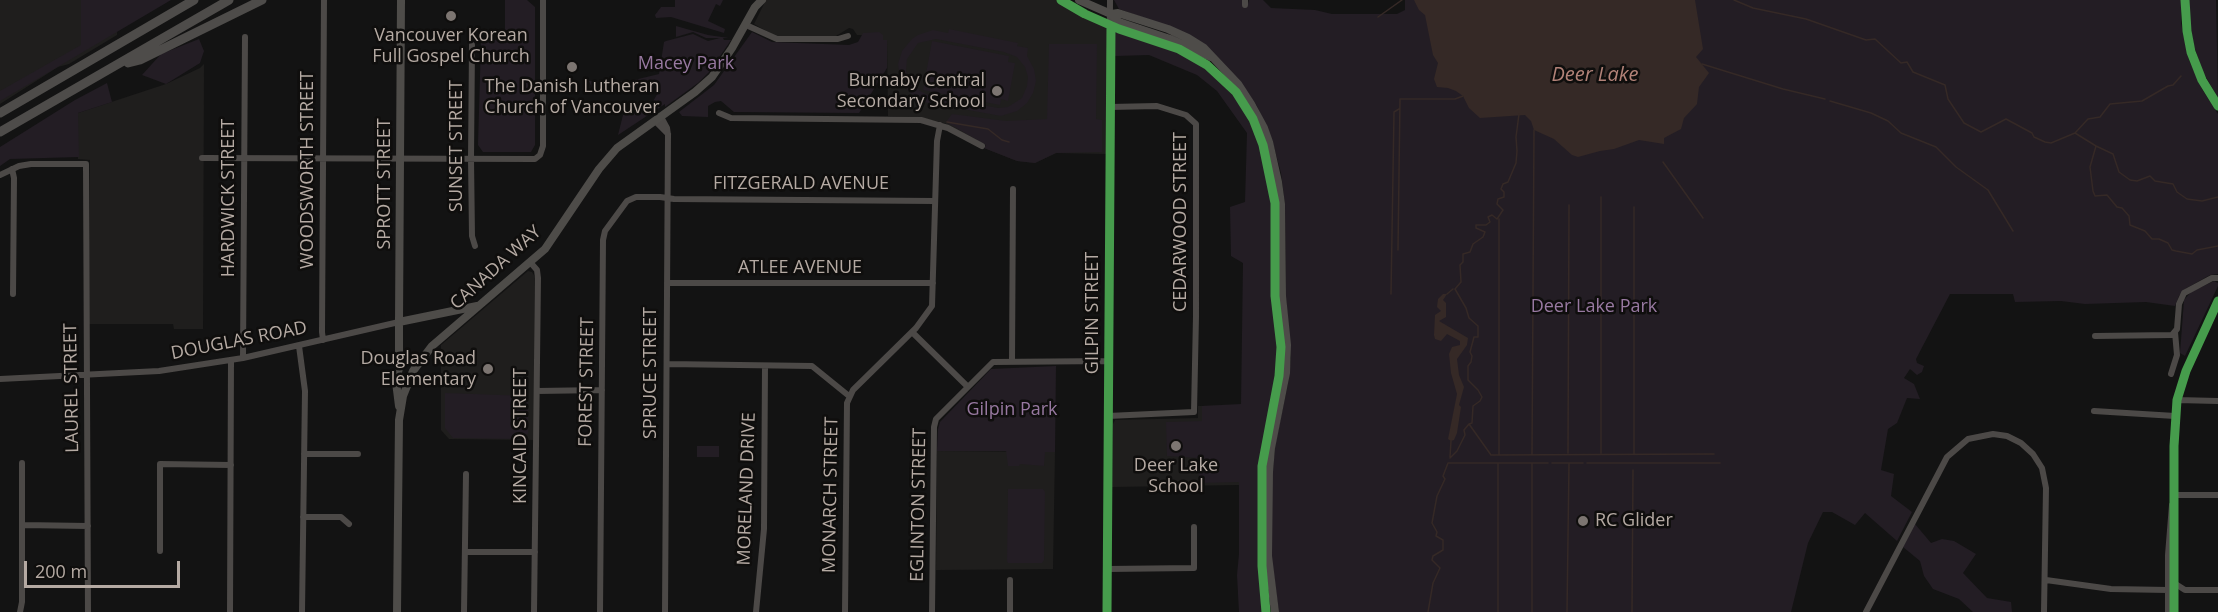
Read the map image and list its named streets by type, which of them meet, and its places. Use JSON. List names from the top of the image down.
{
  "streets": {
    "main road": ["SPROTT STREET", "CANADA WAY", "DOUGLAS ROAD"],
    "street": [
      "SUNSET STREET",
      "WOODSWORTH STREET",
      "FITZGERALD AVENUE",
      "HARDWICK STREET",
      "CEDARWOOD STREET",
      "ATLEE AVENUE",
      "GILPIN STREET",
      "SPRUCE STREET",
      "FOREST STREET",
      "LAUREL STREET",
      "KINCAID STREET",
      "MORELAND DRIVE",
      "MONARCH STREET",
      "EGLINTON STREET"
    ]
  },
  "crossings": [
    ["WOODSWORTH STREET", "DOUGLAS ROAD"],
    ["SPROTT STREET", "CANADA WAY"],
    ["SPROTT STREET", "DOUGLAS ROAD"],
    ["FITZGERALD AVENUE", "SPRUCE STREET"],
    ["FITZGERALD AVENUE", "FOREST STREET"],
    ["FITZGERALD AVENUE", "MONARCH STREET"],
    ["HARDWICK STREET", "DOUGLAS ROAD"],
    ["CEDARWOOD STREET", "GILPIN STREET"],
    ["CANADA WAY", "DOUGLAS ROAD"],
    ["CANADA WAY", "SPRUCE STREET"],
    ["CANADA WAY", "KINCAID STREET"],
    ["ATLEE AVENUE", "SPRUCE STREET"],
    ["ATLEE AVENUE", "MONARCH STREET"],
    ["GILPIN STREET", "EGLINTON STREET"],
    ["DOUGLAS ROAD", "LAUREL STREET"],
    ["SPRUCE STREET", "FOREST STREET"]
  ],
  "water": ["Deer Lake"],
  "parks": ["Macey Park", "Deer Lake Park", "Gilpin Park"],
  "places": [
    "Vancouver Korean Full Gospel Church",
    "The Danish Lutheran Church of Vancouver",
    "Burnaby Central Secondary School",
    "Douglas Road Elementary",
    "Deer Lake School",
    "RC Glider"
  ],
  "scale_bar": "200 m"
}
